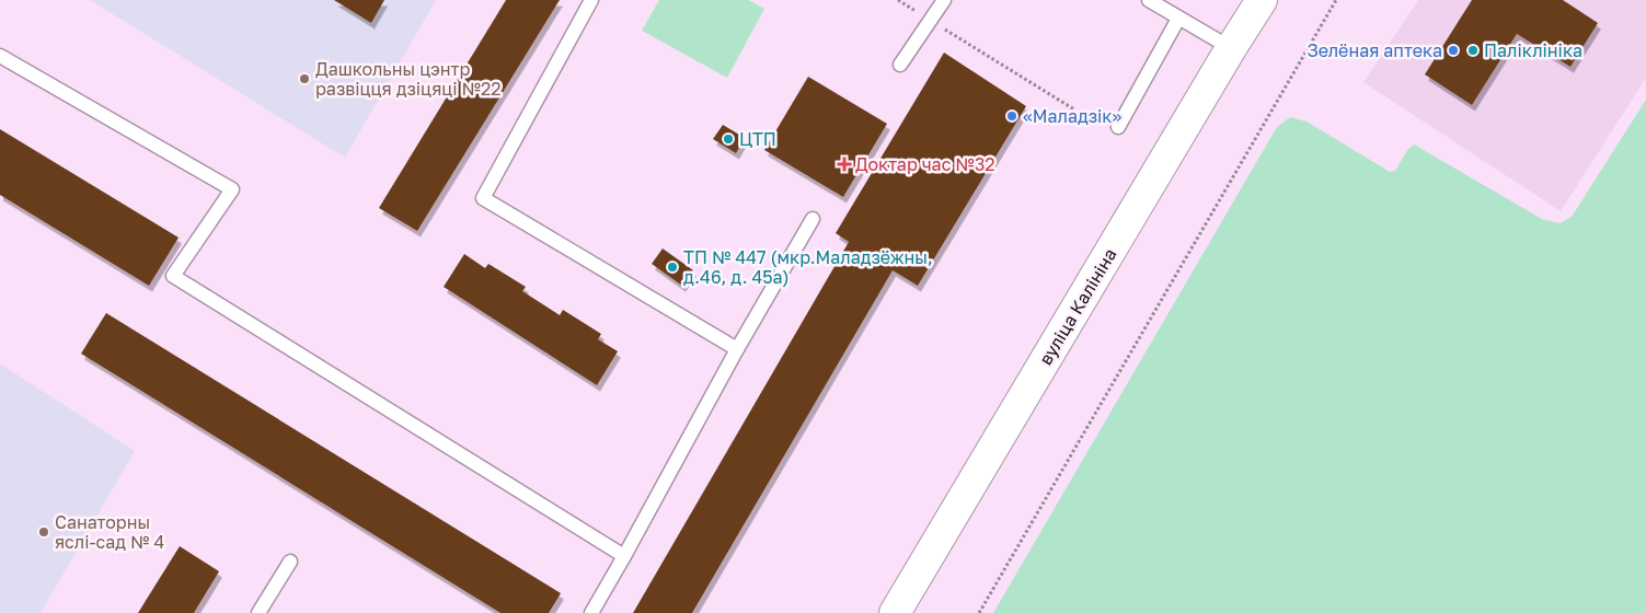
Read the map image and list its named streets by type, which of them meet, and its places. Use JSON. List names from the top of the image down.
{
  "streets": {
    "main road": ["вуліца Калініна"]
  },
  "places": {
    "other": [
      "Зелёная аптека",
      "Паліклініка",
      "Дашкольны цэнтр развіцця дзіцяці №22",
      "«Маладзік»",
      "ЦТП",
      "ТП № 447 (мкр.Маладзёжны, д.46, д. 45а)",
      "Санаторны яслі-сад № 4"
    ],
    "health": ["Доктар час №32"]
  }
}
